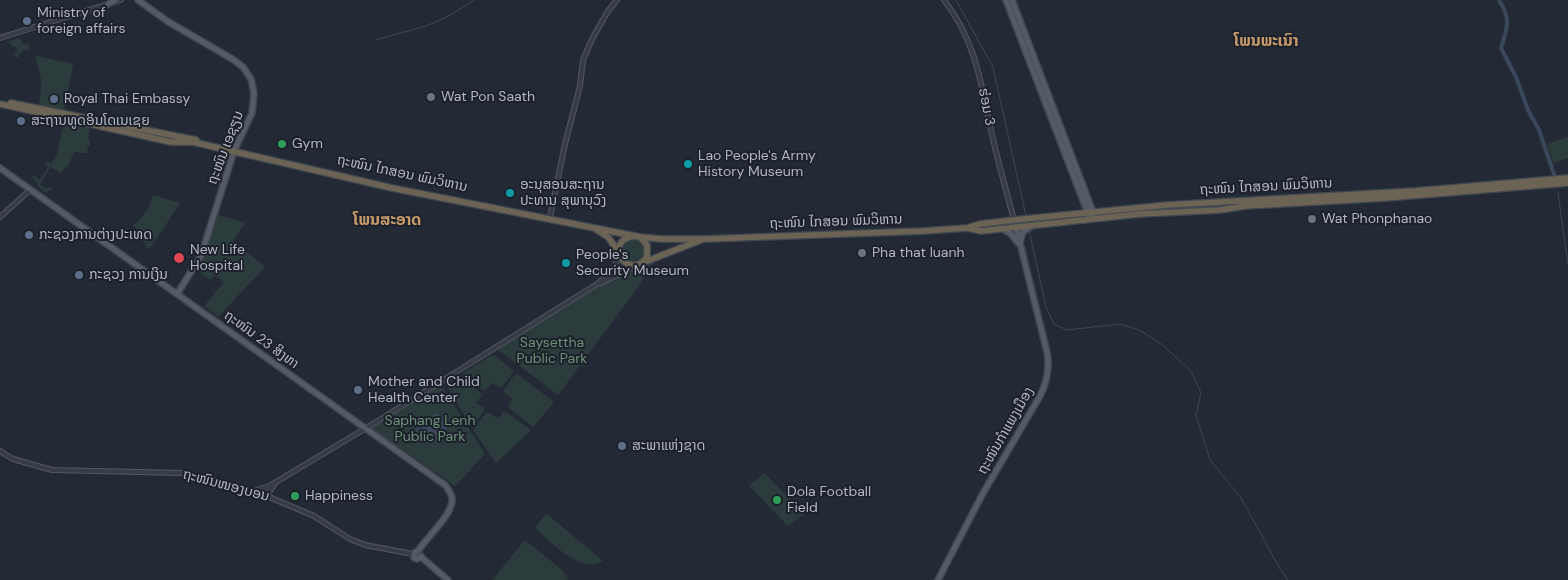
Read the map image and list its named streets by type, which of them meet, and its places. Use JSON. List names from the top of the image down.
{
  "streets": {
    "highway": ["ຖະໜົນ ໄກສອນ ພົມວິຫານ"],
    "main road": ["ຖະໜົນ ເອຊຽນ", "ຖະໜົນ 23 ສິງຫາ", "ຖະໜົນກຳແພງເມືອງ"],
    "street": ["ຮ່ອມ 3", "ຖະໜົນໜອງບອນ"]
  },
  "crossings": [
    ["ຮ່ອມ 3", "ຖະໜົນ ໄກສອນ ພົມວິຫານ"],
    ["ຮ່ອມ 3", "ຖະໜົນກຳແພງເມືອງ"],
    ["ຖະໜົນ ເອຊຽນ", "ຖະໜົນ ໄກສອນ ພົມວິຫານ"],
    ["ຖະໜົນ ເອຊຽນ", "ຖະໜົນ 23 ສິງຫາ"],
    ["ຖະໜົນ ໄກສອນ ພົມວິຫານ", "ຖະໜົນກຳແພງເມືອງ"],
    ["ຖະໜົນ 23 ສິງຫາ", "ຖະໜົນໜອງບອນ"]
  ],
  "districts": ["ໂພນພະເນົາ", "ໂພນສະອາດ"],
  "parks": ["Saysettha Public Park", "Saphang Lenh Public Park"],
  "places": [
    "Ministry of foreign affairs",
    "Wat Pon Saath",
    "Royal Thai Embassy",
    "ສະຖານທູດອິນໂດເນເຊຍ",
    "Gym",
    "Lao People's Army History Museum",
    "ອະນຸສອນສະຖານ ປະທານ ສຸພານຸວົງ",
    "Wat Phonphanao",
    "ກະຊວງການຕ່າງປະເທດ",
    "Pha that luanh",
    "New Life Hospital",
    "People's Security Museum",
    "ກະຊວງ ການເງິນ",
    "Mother and Child Health Center",
    "ສະພາແຫ່ງຊາດ",
    "Happiness",
    "Dola Football Field"
  ]
}
